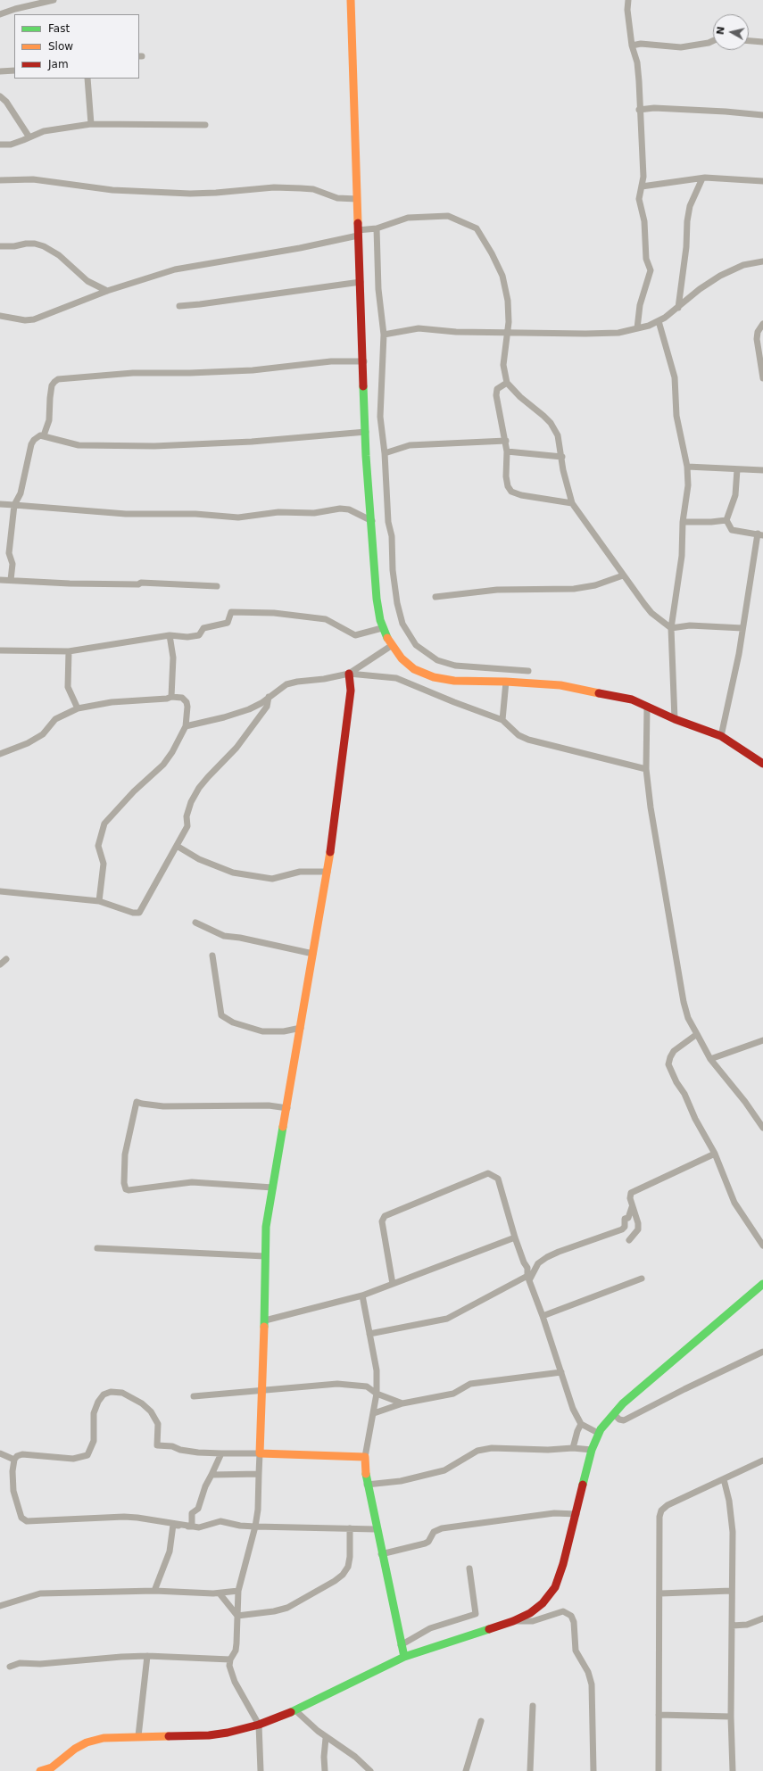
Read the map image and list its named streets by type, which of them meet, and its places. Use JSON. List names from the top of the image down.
{
  "legend": ["Fast", "Slow", "Jam"],
  "north": "left"
}
